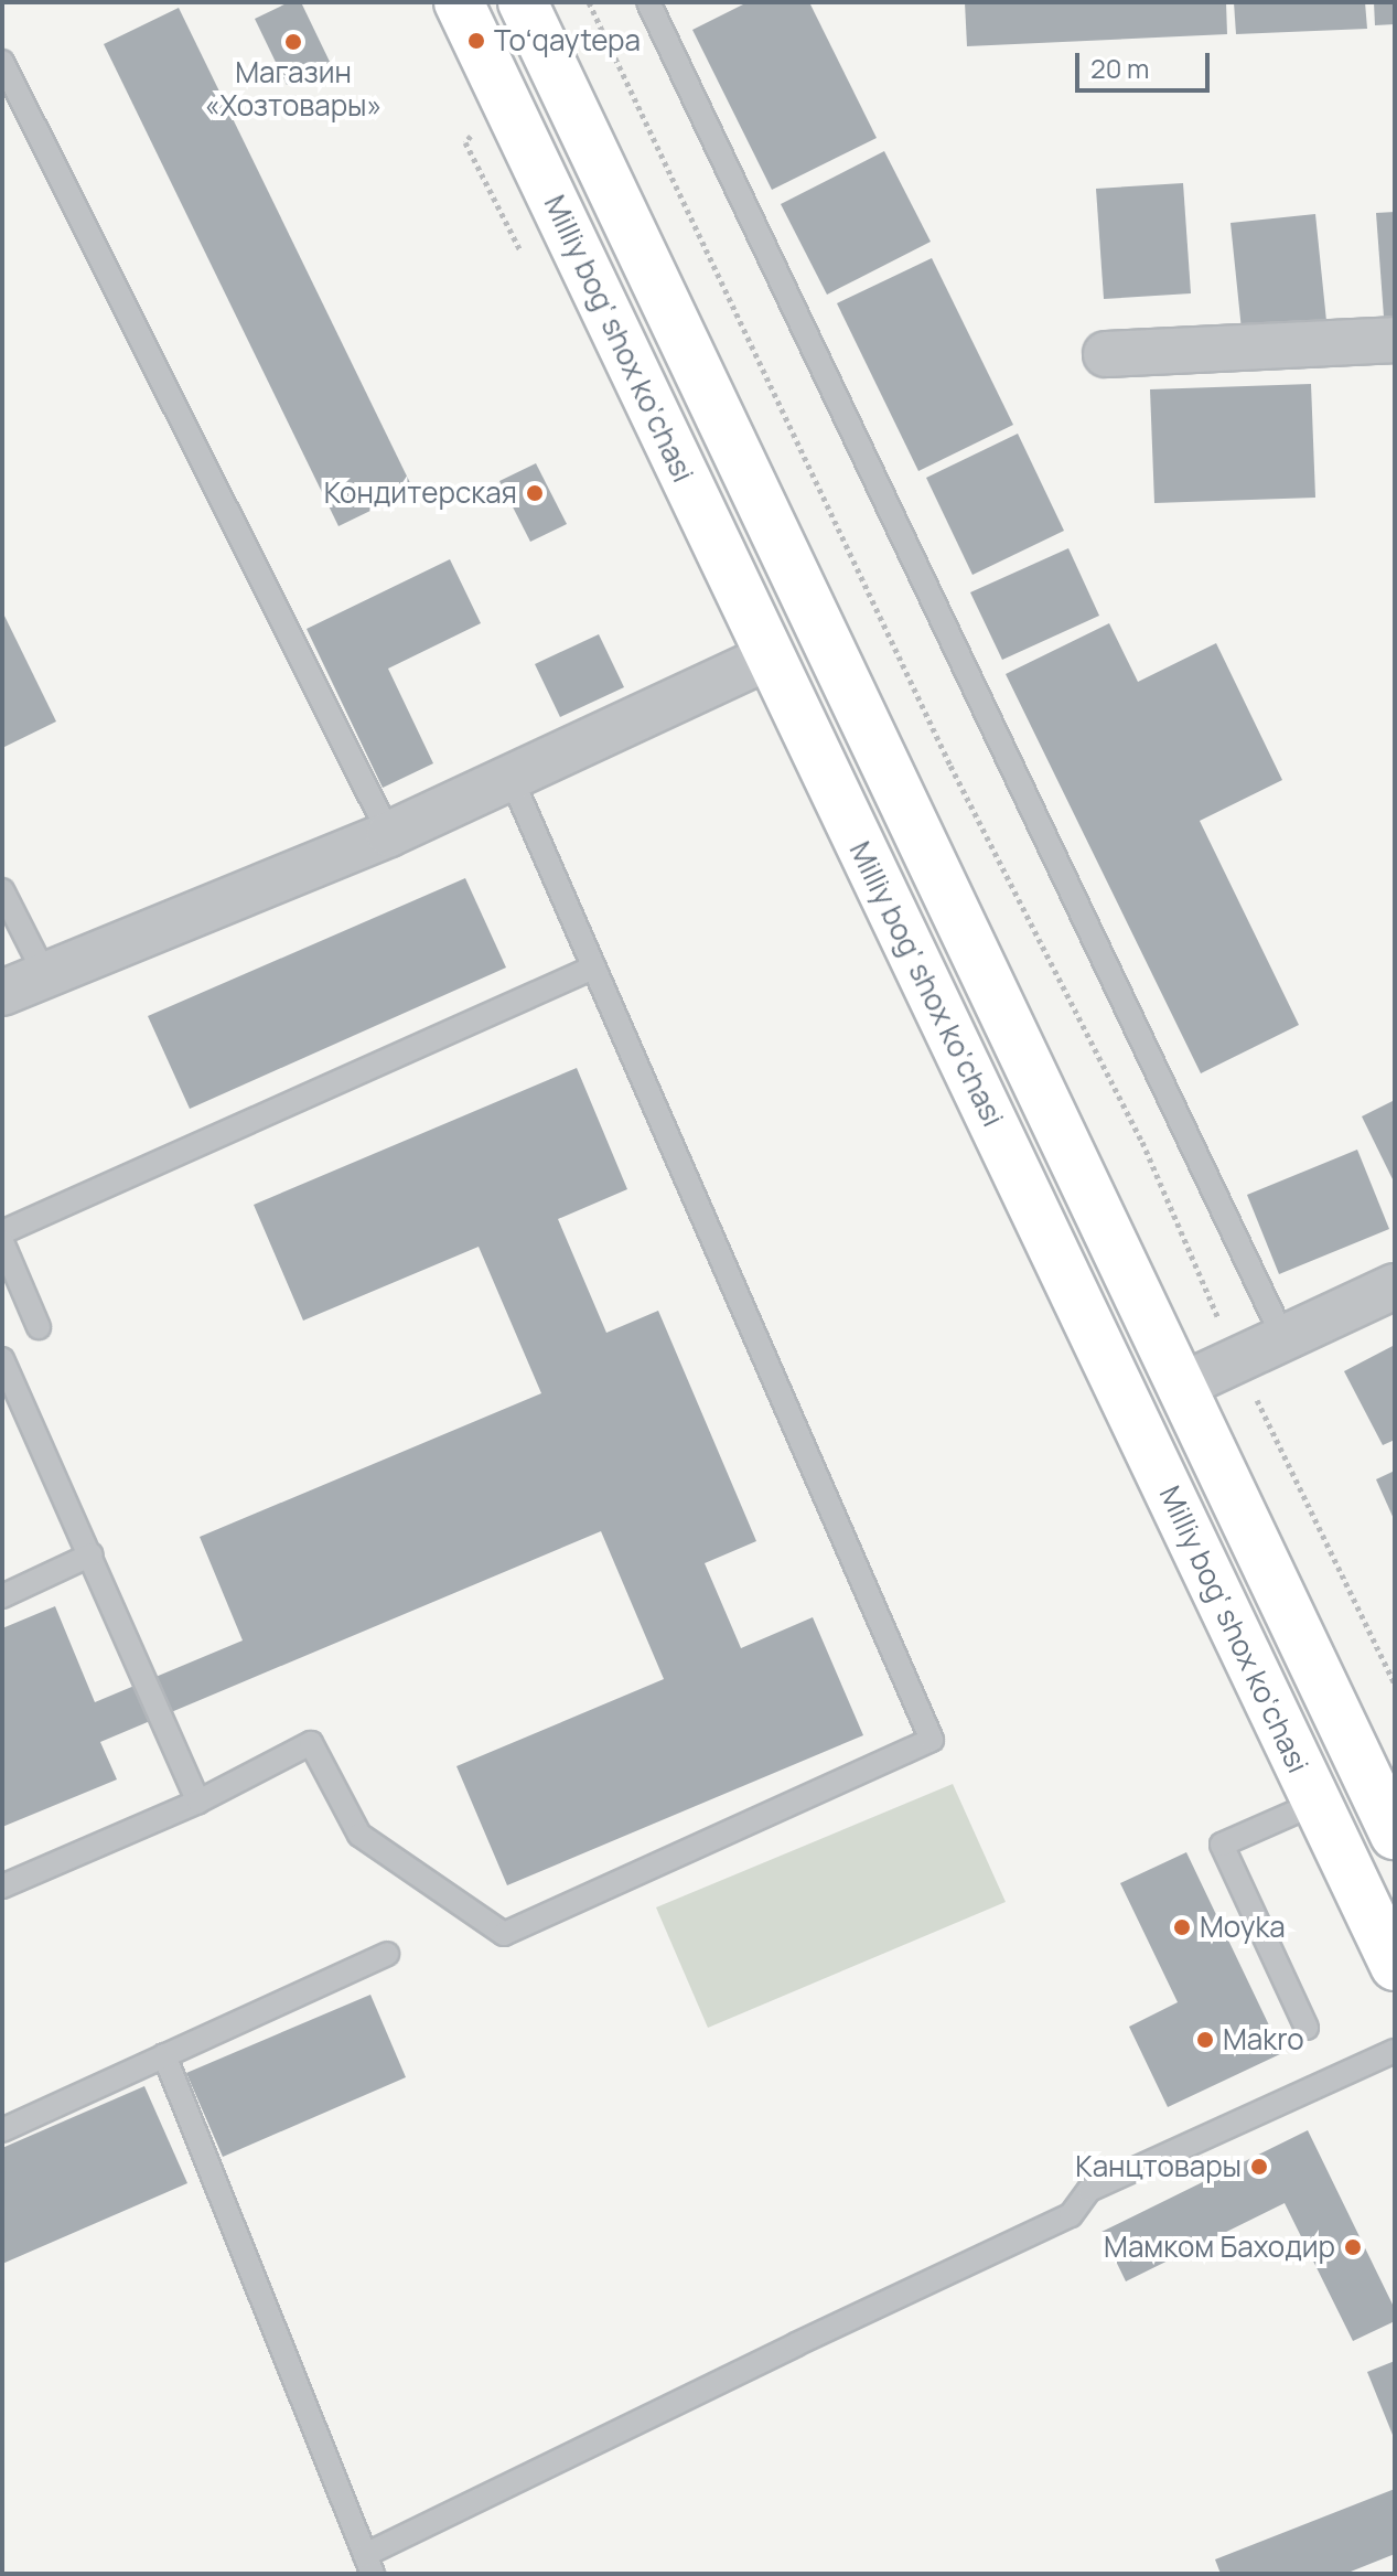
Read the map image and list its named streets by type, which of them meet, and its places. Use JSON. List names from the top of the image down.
{
  "streets": {
    "main road": ["Milliy bog‘ shox ko‘chasi"]
  },
  "places": [
    "Toʻqaytepa",
    "Магазин «Хозтовары»",
    "Кондитерская",
    "Moyka",
    "Makro",
    "Канцтовары",
    "Мамком Баходир"
  ],
  "scale_bar": "20 m"
}
